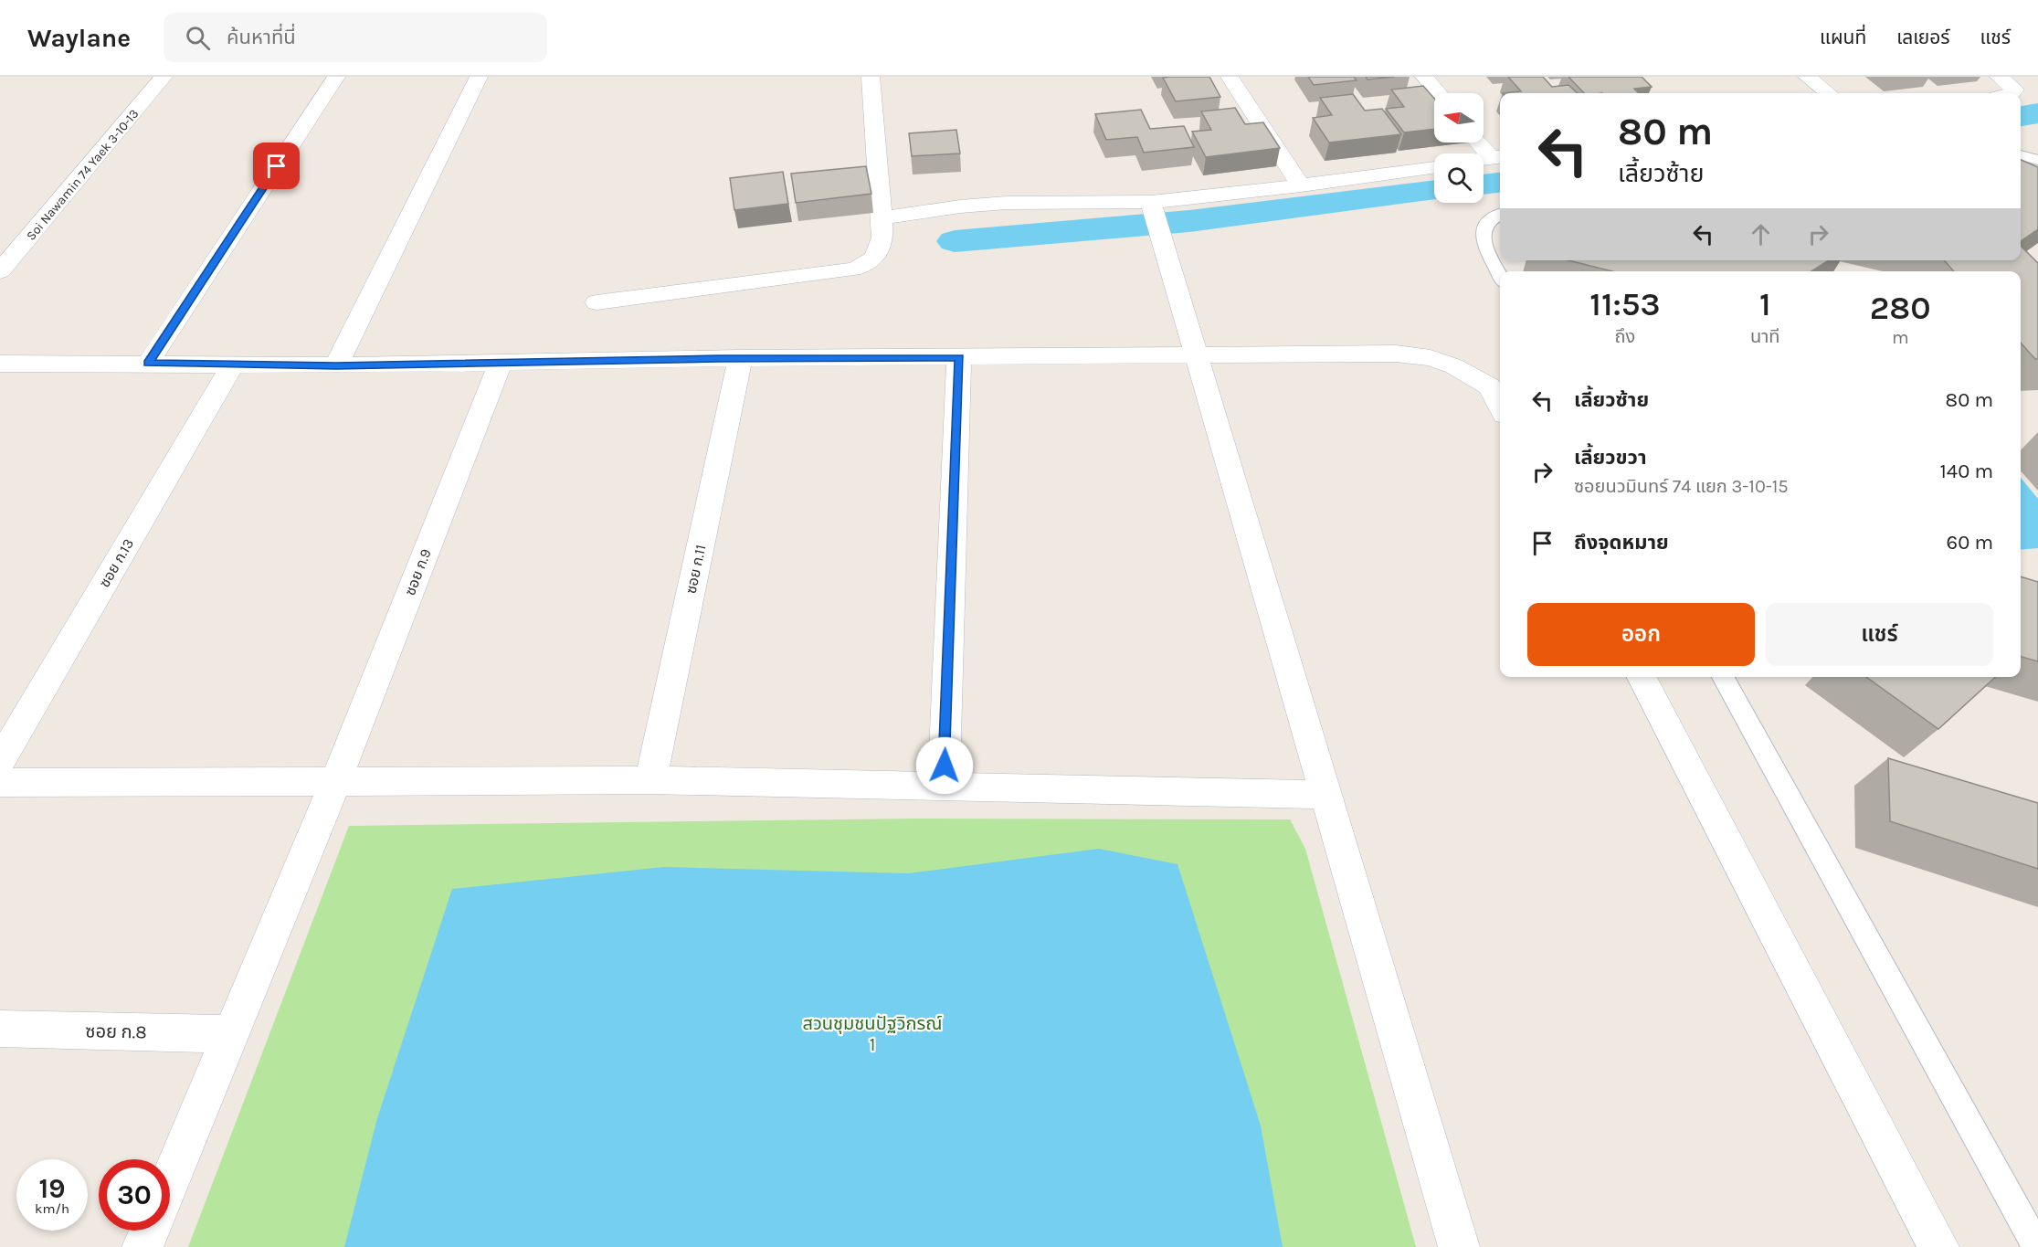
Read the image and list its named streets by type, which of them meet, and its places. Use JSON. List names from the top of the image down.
{
  "streets": {
    "street": [
      "Soi Nawamin 74 Yaek 3-10-13",
      "ซอย ก.13",
      "ซอย ก.11",
      "ซอย ก.9",
      "ซอย ก.8"
    ]
  },
  "crossings": [
    ["ซอย ก.9", "ซอย ก.8"]
  ],
  "parks": ["สวนชุมชนปัฐวิกรณ์ 1"],
  "north": "left",
  "page": {
    "header": "Waylane",
    "search": "ค้นหาที่นี่",
    "nav": ["แผนที่", "เลเยอร์", "แชร์"],
    "turn": ["80 m", "เลี้ยวซ้าย"],
    "eta": [
      "11:53",
      "ถึง",
      "1",
      "นาที",
      "280",
      "m"
    ],
    "list": [
      {
        "name": "เลี้ยวซ้าย",
        "value": "80 m"
      },
      {
        "name": "เลี้ยวขวา",
        "note": "ซอยนวมินทร์ 74 แยก 3-10-15",
        "value": "140 m"
      },
      {
        "name": "ถึงจุดหมาย",
        "value": "60 m"
      }
    ],
    "buttons": ["ออก", "แชร์"],
    "speed": "19 km/h",
    "limit": "30"
  }
}
